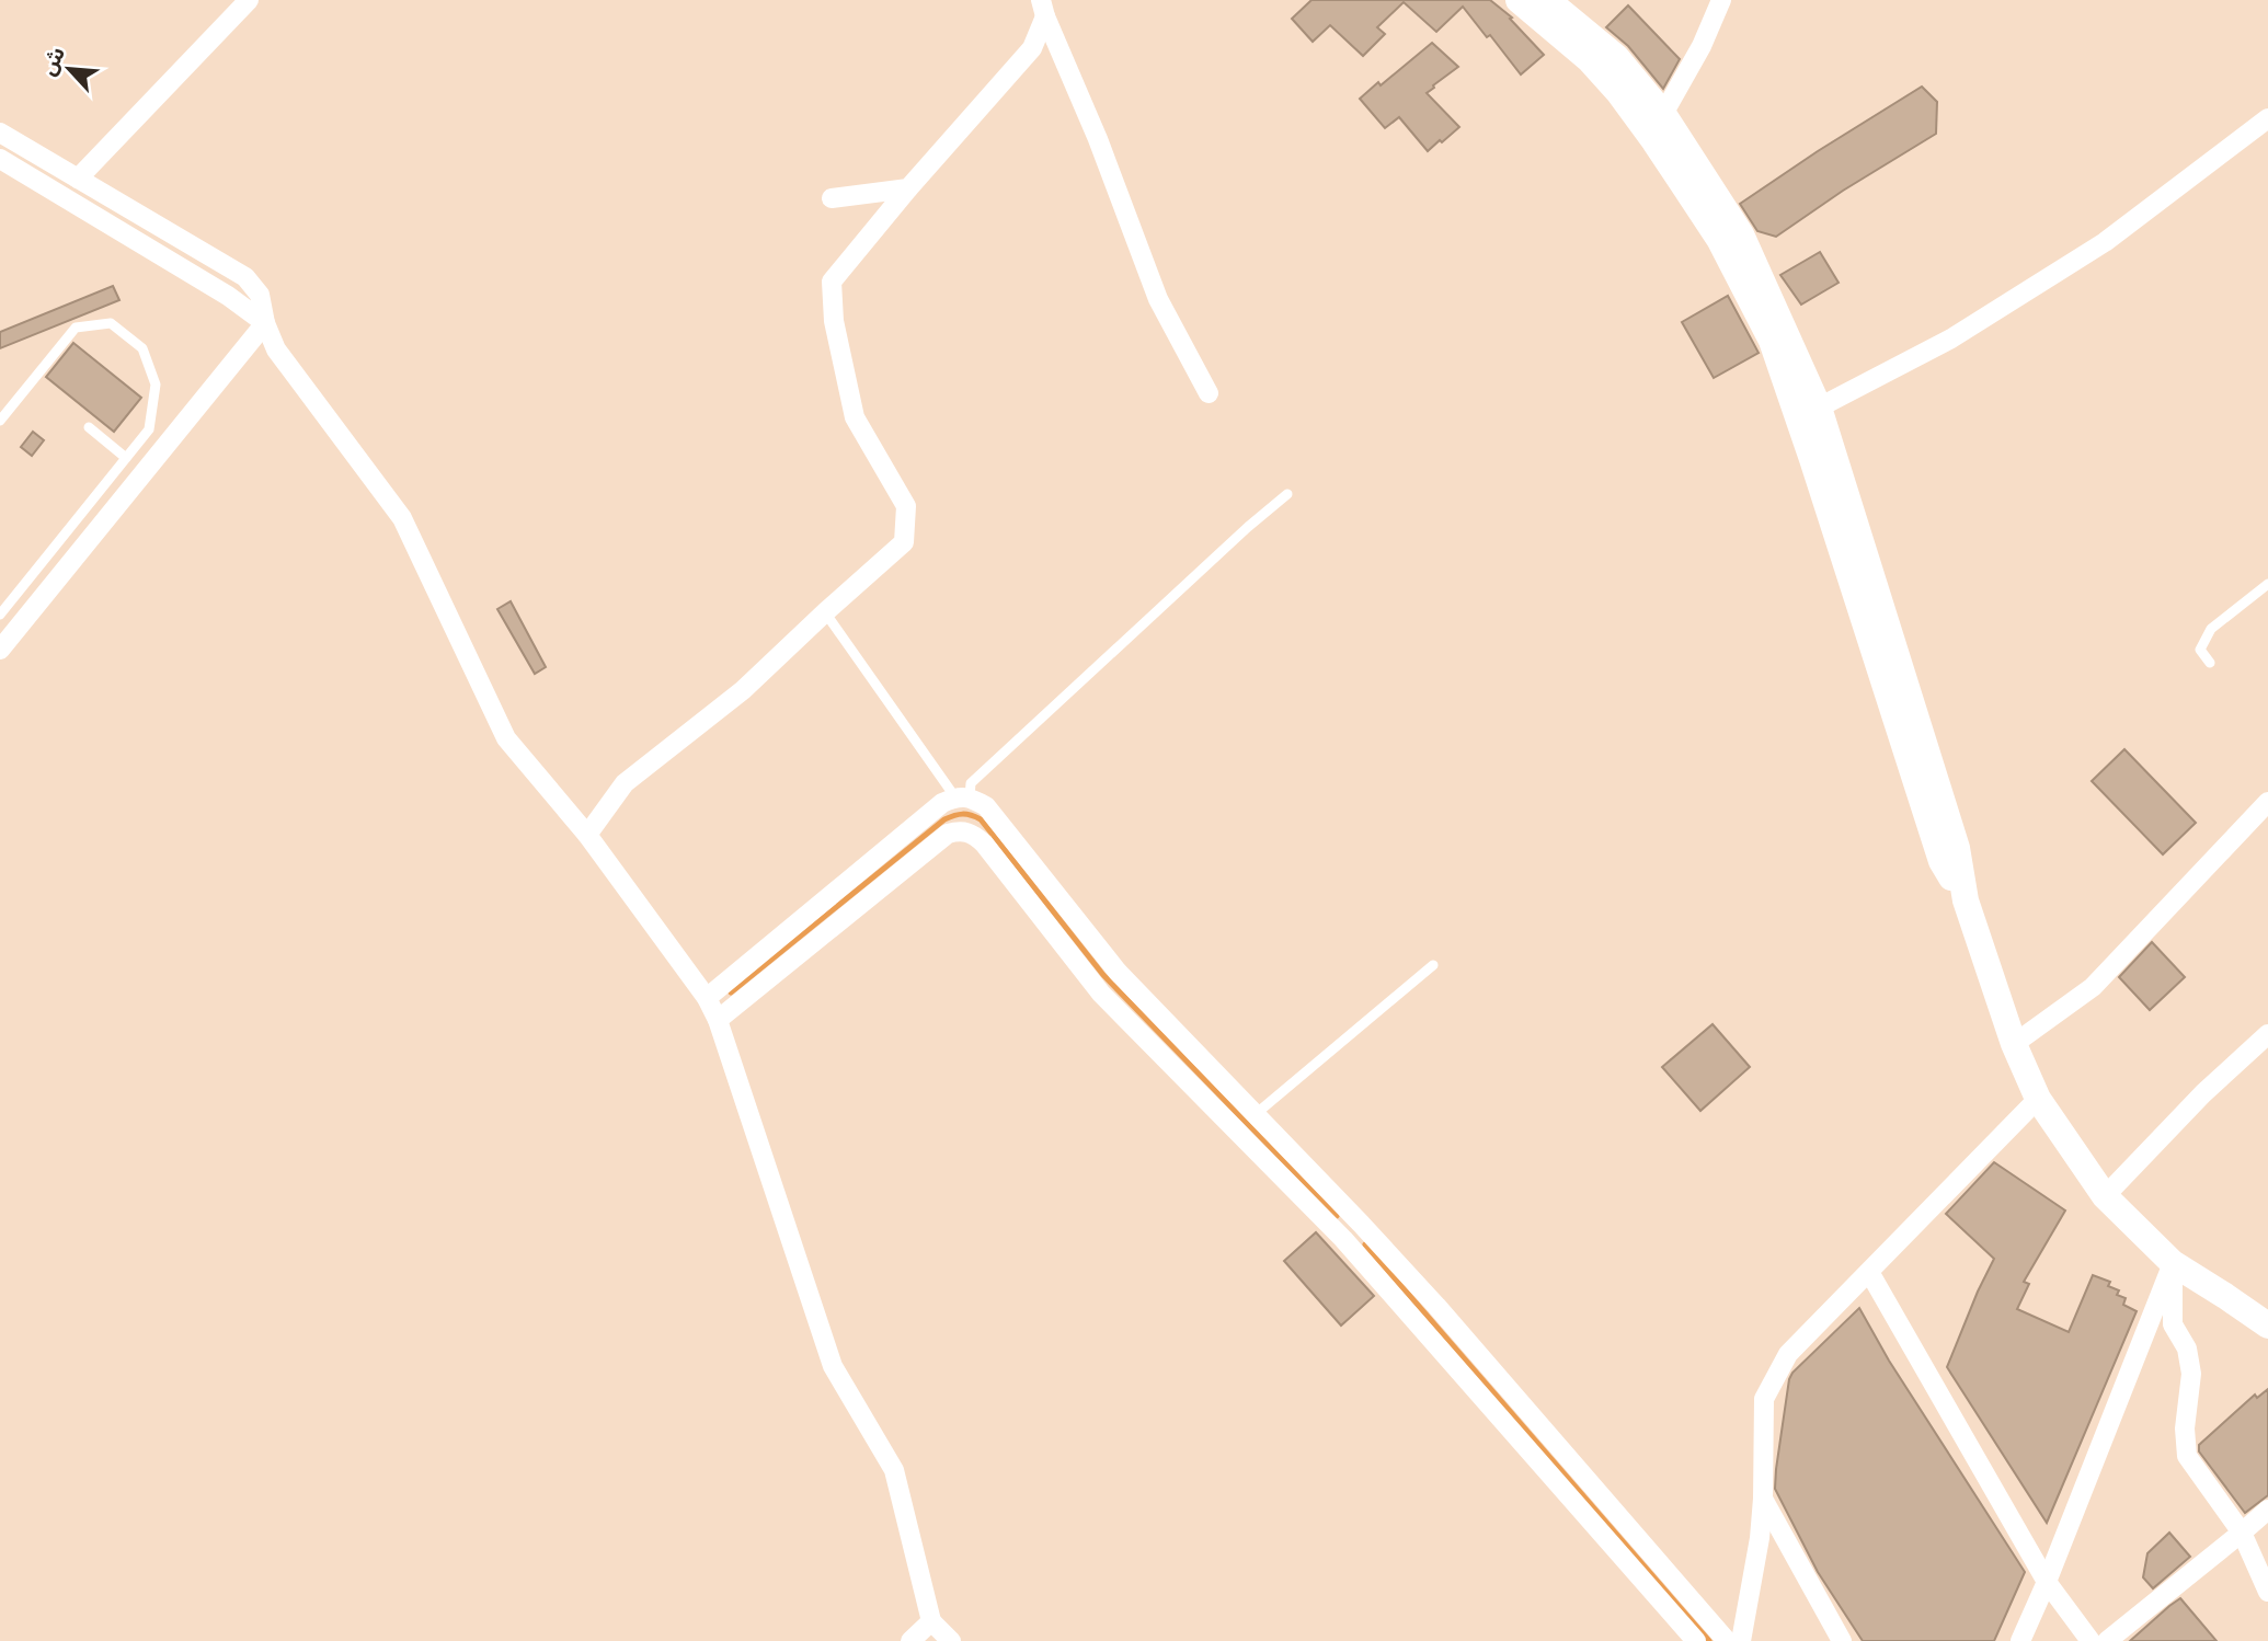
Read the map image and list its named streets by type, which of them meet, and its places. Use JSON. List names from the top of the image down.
{
  "north": "top left"
}
